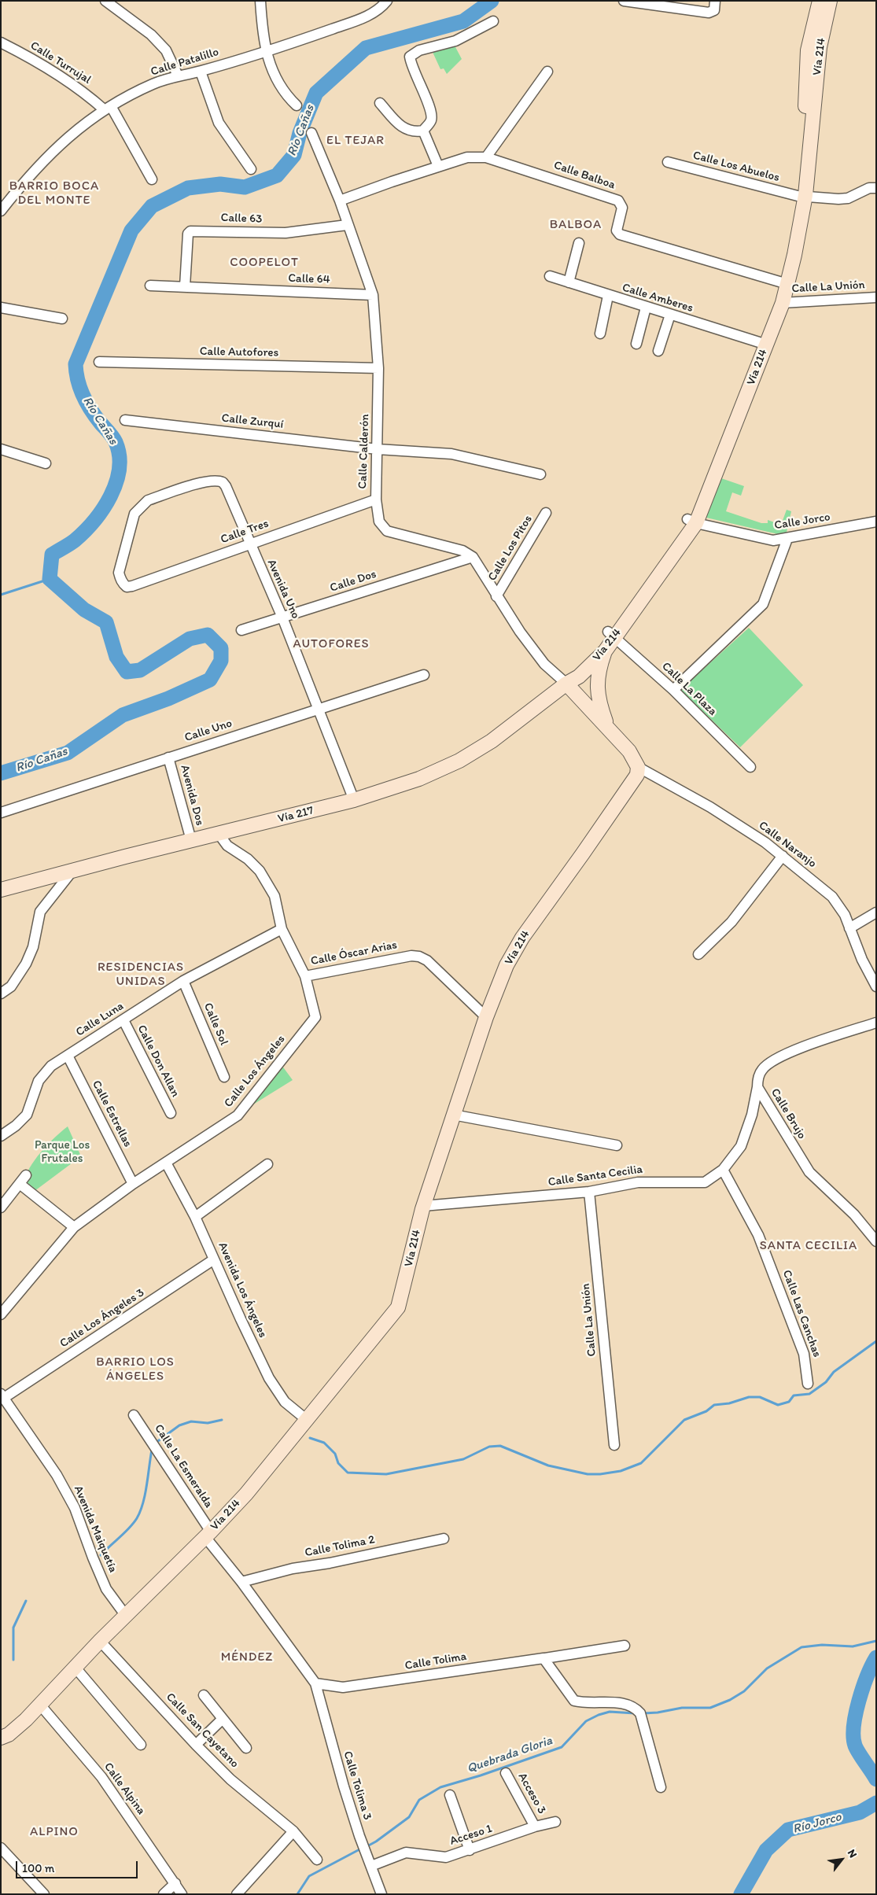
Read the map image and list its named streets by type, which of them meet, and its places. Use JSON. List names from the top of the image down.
{
  "streets": {
    "main road": ["Vía 214", "Vía 217"],
    "street": [
      "Calle Patalillo",
      "Calle Turrujal",
      "Calle Los Abuelos",
      "Calle Balboa",
      "Calle 63",
      "Calle 64",
      "Calle La Unión",
      "Calle Amberes",
      "Calle Autofores",
      "Calle Zurquí",
      "Calle Calderón",
      "Calle Jorco",
      "Calle Tres",
      "Calle Los Pitos",
      "Calle Dos",
      "Avenida Uno",
      "Calle La Plaza",
      "Calle Uno",
      "Avenida Dos",
      "Calle Naranjo",
      "Calle Óscar Arias",
      "Calle Luna",
      "Calle Sol",
      "Calle Don Allan",
      "Calle Los Ángeles",
      "Calle Estrellas",
      "Calle Brujo",
      "Calle Santa Cecilia",
      "Avenida Los Ángeles",
      "Calle Las Canchas",
      "Calle Los Ángeles 3",
      "Calle La Esmeralda",
      "Avenida Maiquetía",
      "Calle Tolima 2",
      "Calle Tolima",
      "Calle San Cayetano",
      "Calle Tolima 3",
      "Calle Alpina",
      "Acceso 3",
      "Acceso 1"
    ]
  },
  "crossings": [
    ["Vía 214", "Calle Los Abuelos"],
    ["Vía 214", "Calle Balboa"],
    ["Vía 214", "Calle La Unión"],
    ["Vía 214", "Calle Amberes"],
    ["Vía 214", "Calle Jorco"],
    ["Vía 214", "Calle La Plaza"],
    ["Vía 214", "Vía 217"],
    ["Vía 214", "Calle Naranjo"],
    ["Vía 214", "Calle Óscar Arias"],
    ["Vía 214", "Calle Santa Cecilia"],
    ["Vía 214", "Avenida Los Ángeles"],
    ["Vía 214", "Calle La Esmeralda"],
    ["Vía 214", "Avenida Maiquetía"],
    ["Vía 214", "Calle San Cayetano"],
    ["Vía 214", "Calle Alpina"],
    ["Calle Patalillo", "Calle Turrujal"],
    ["Calle Balboa", "Calle Calderón"],
    ["Calle 63", "Calle 64"],
    ["Calle 63", "Calle Calderón"],
    ["Calle 64", "Calle Calderón"],
    ["Calle La Unión", "Calle Santa Cecilia"],
    ["Calle Autofores", "Calle Calderón"],
    ["Calle Zurquí", "Calle Calderón"],
    ["Calle Calderón", "Calle Tres"],
    ["Calle Calderón", "Calle Dos"],
    ["Calle Tres", "Avenida Uno"],
    ["Calle Dos", "Avenida Uno"],
    ["Avenida Uno", "Calle Uno"],
    ["Avenida Uno", "Vía 217"],
    ["Calle Uno", "Avenida Dos"],
    ["Avenida Dos", "Vía 217"],
    ["Vía 217", "Calle Óscar Arias"],
    ["Calle Óscar Arias", "Calle Luna"],
    ["Calle Óscar Arias", "Calle Los Ángeles"],
    ["Calle Luna", "Calle Sol"],
    ["Calle Luna", "Calle Don Allan"],
    ["Calle Luna", "Calle Estrellas"],
    ["Calle Los Ángeles", "Calle Estrellas"],
    ["Calle Los Ángeles", "Avenida Los Ángeles"],
    ["Calle Brujo", "Calle Santa Cecilia"],
    ["Calle Santa Cecilia", "Calle Las Canchas"],
    ["Avenida Los Ángeles", "Calle Los Ángeles 3"],
    ["Calle Los Ángeles 3", "Avenida Maiquetía"],
    ["Calle Tolima", "Calle Tolima 3"],
    ["Calle Tolima 3", "Acceso 1"],
    ["Acceso 3", "Acceso 1"]
  ],
  "districts": [
    "EL TEJAR",
    "BARRIO BOCA DEL MONTE",
    "BALBOA",
    "COOPELOT",
    "AUTOFORES",
    "RESIDENCIAS UNIDAS",
    "SANTA CECILIA",
    "BARRIO LOS ÁNGELES",
    "MÉNDEZ",
    "ALPINO"
  ],
  "water": ["Río Cañas", "Quebrada Gloria", "Río Jorco"],
  "parks": ["Parque Los Frutales"],
  "scale_bar": "100 m",
  "north": "top right"
}
